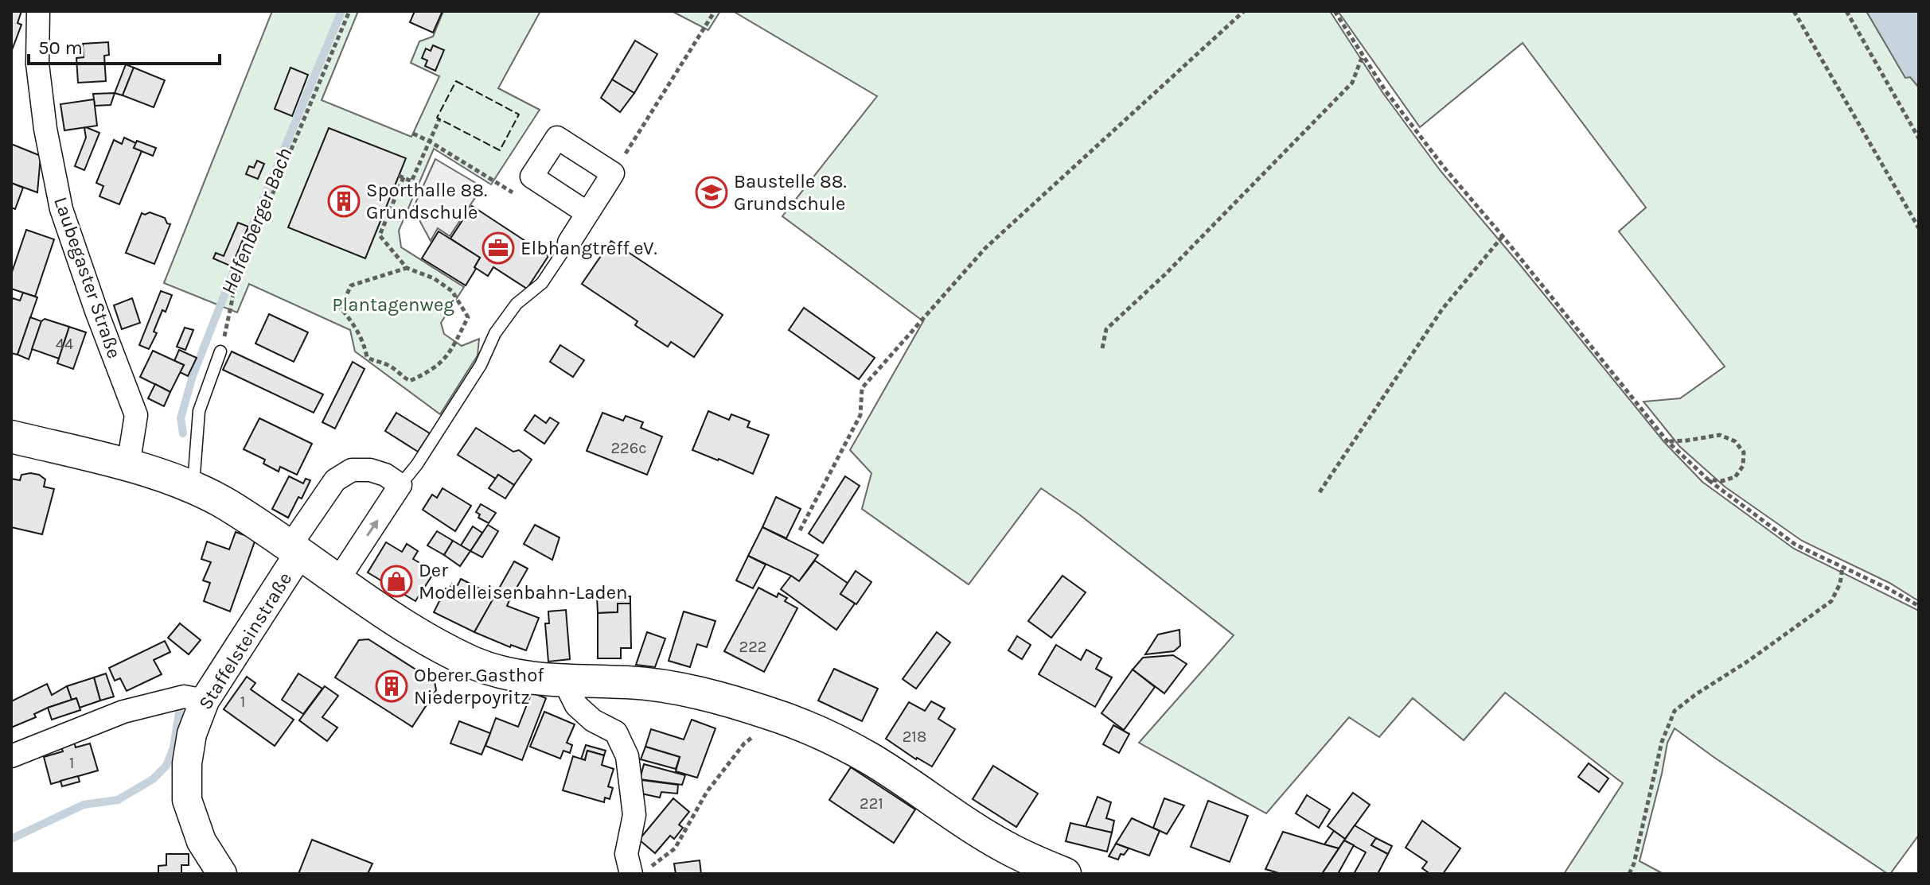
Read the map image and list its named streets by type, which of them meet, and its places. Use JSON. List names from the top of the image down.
{
  "streets": {
    "street": ["Laubegaster Straße", "Staffelsteinstraße"]
  },
  "water": ["Helfenberger Bach"],
  "parks": ["Plantagenweg"],
  "places": {
    "school or university": ["Baustelle 88. Grundschule"],
    "building": ["Sporthalle 88. Grundschule", "Oberer Gasthof Niederpoyritz"],
    "office": ["Elbhangtreff eV."],
    "shop": ["Der Modelleisenbahn-Laden"]
  },
  "house_numbers": [
    "44",
    "226c",
    "222",
    "1",
    "218",
    "1",
    "221"
  ],
  "scale_bar": "50 m"
}
